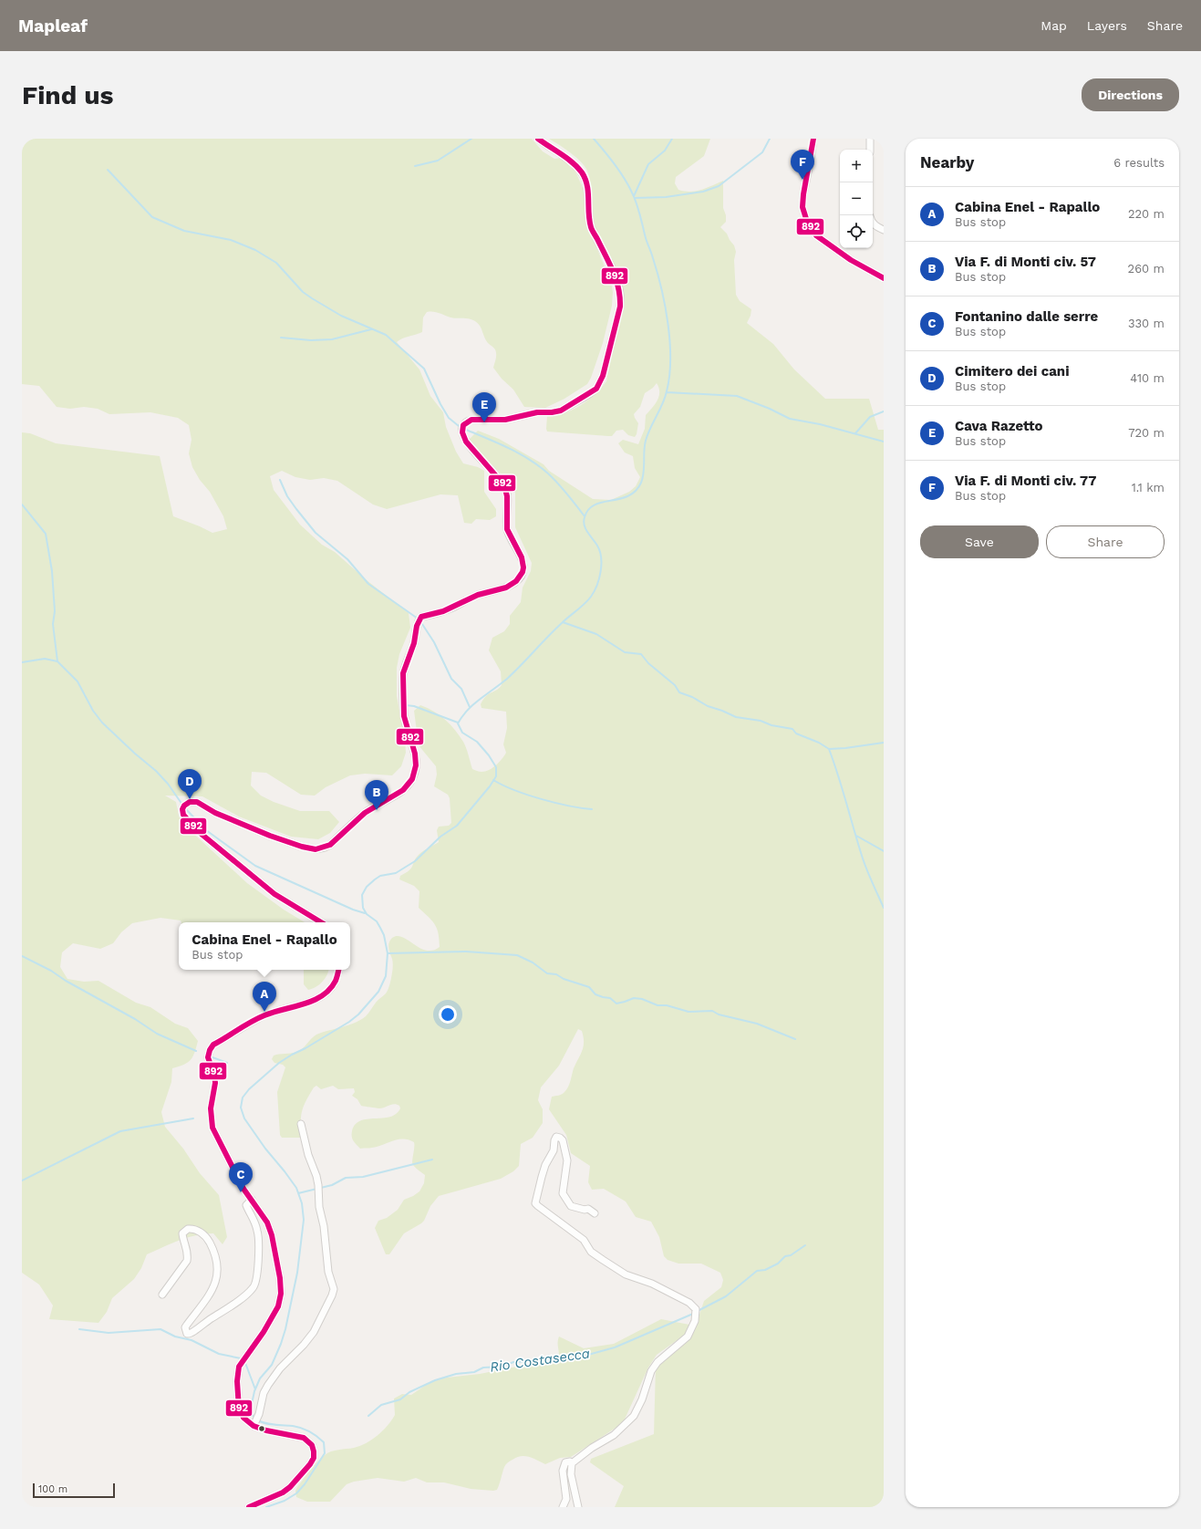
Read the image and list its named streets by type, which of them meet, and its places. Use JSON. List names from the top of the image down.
{
  "water": ["Rio Costasecca"],
  "lines": ["transit line 892"],
  "scale_bar": "100 m",
  "page": {
    "header": "Mapleaf",
    "nav": ["Map", "Layers", "Share"],
    "buttons": [
      "Directions",
      ["Save", "Share"]
    ],
    "title": "Find us",
    "heading": ["Nearby", "6 results"],
    "map_buttons": ["+", "−"],
    "pins": [
      "F",
      "E",
      "D",
      "B",
      "A",
      "C"
    ],
    "list": [
      {
        "mark": "A",
        "name": "Cabina Enel - Rapallo",
        "note": "Bus stop",
        "value": "220 m"
      },
      {
        "mark": "B",
        "name": "Via F. di Monti civ. 57",
        "note": "Bus stop",
        "value": "260 m"
      },
      {
        "mark": "C",
        "name": "Fontanino dalle serre",
        "note": "Bus stop",
        "value": "330 m"
      },
      {
        "mark": "D",
        "name": "Cimitero dei cani",
        "note": "Bus stop",
        "value": "410 m"
      },
      {
        "mark": "E",
        "name": "Cava Razetto",
        "note": "Bus stop",
        "value": "720 m"
      },
      {
        "mark": "F",
        "name": "Via F. di Monti civ. 77",
        "note": "Bus stop",
        "value": "1.1 km"
      }
    ],
    "popup": ["Cabina Enel - Rapallo", "Bus stop"],
    "scale": "100 m"
  }
}
